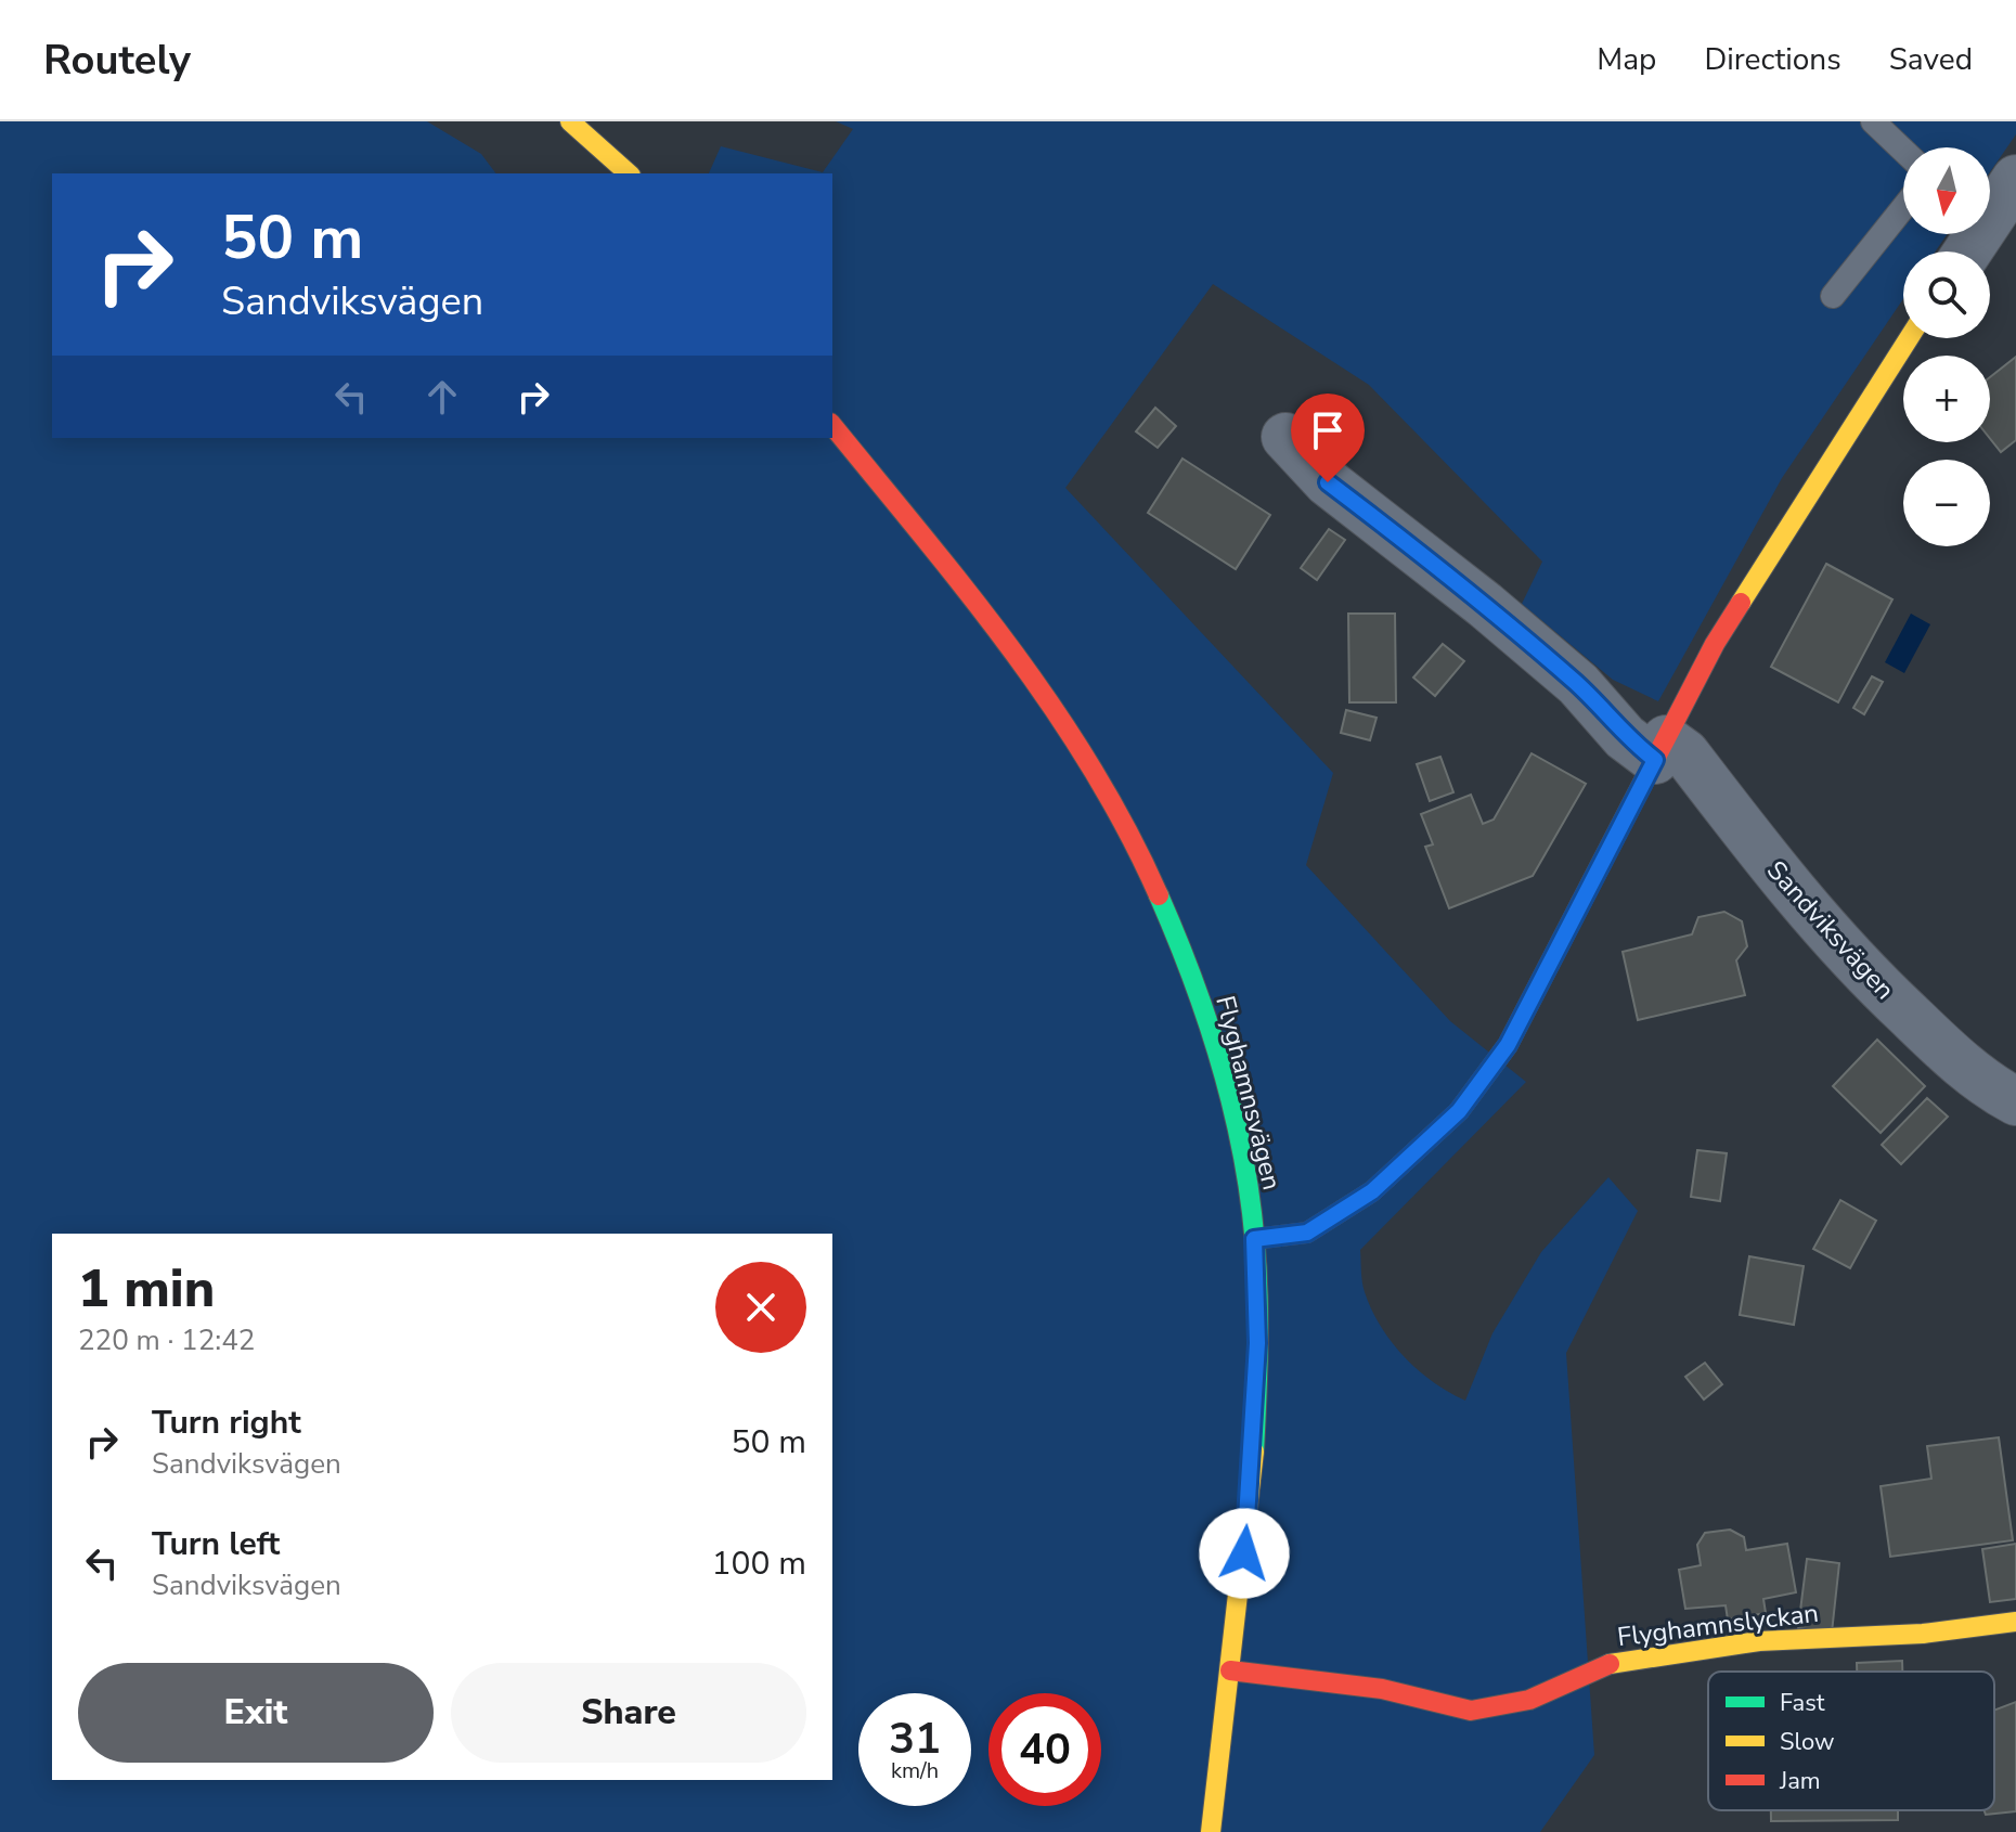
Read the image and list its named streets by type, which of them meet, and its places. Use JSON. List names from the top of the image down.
{
  "streets": {
    "street": ["Sandviksvägen", "Flyghamnsvägen", "Flyghamnslyckan"]
  },
  "crossings": [
    ["Flyghamnsvägen", "Flyghamnslyckan"]
  ],
  "legend": ["Fast", "Slow", "Jam"],
  "north": "bottom",
  "page": {
    "header": "Routely",
    "nav": ["Map", "Directions", "Saved"],
    "map_buttons": ["+", "−"],
    "turn": ["50 m", "Sandviksvägen"],
    "heading": ["1 min", "220 m · 12:42"],
    "list": [
      {
        "name": "Turn right",
        "note": "Sandviksvägen",
        "value": "50 m"
      },
      {
        "name": "Turn left",
        "note": "Sandviksvägen",
        "value": "100 m"
      }
    ],
    "buttons": ["Exit", "Share"],
    "speed": "31 km/h",
    "limit": "40"
  }
}
